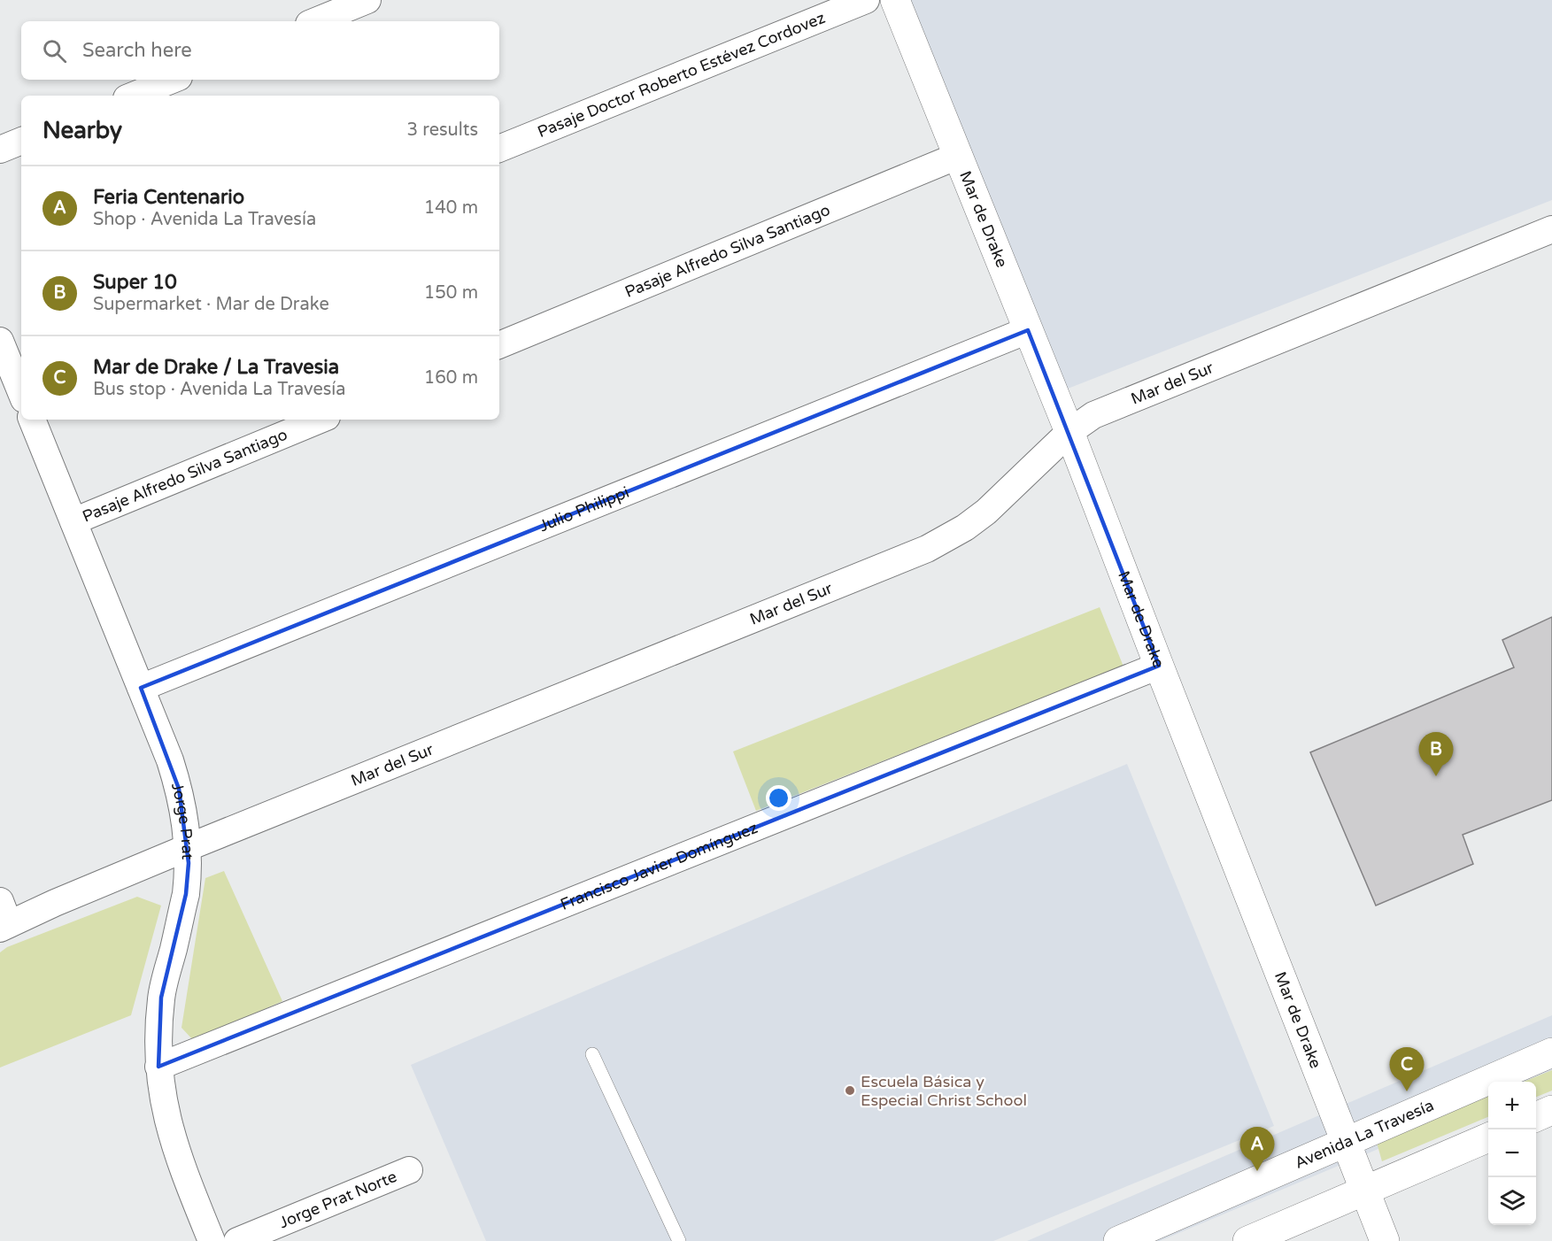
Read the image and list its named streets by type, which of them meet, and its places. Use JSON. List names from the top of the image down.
{
  "streets": {
    "street": [
      "Pasaje Doctor Roberto Estévez Cordovez",
      "Mar de Drake",
      "Pasaje Alfredo Silva Santiago",
      "Mar del Sur",
      "Julio Philippi",
      "Jorge Prat",
      "Francisco Javier Domínguez",
      "Avenida La Travesía",
      "Jorge Prat Norte"
    ]
  },
  "crossings": [
    ["Mar de Drake", "Pasaje Alfredo Silva Santiago"],
    ["Mar de Drake", "Mar del Sur"],
    ["Mar de Drake", "Julio Philippi"],
    ["Mar de Drake", "Francisco Javier Domínguez"],
    ["Mar de Drake", "Avenida La Travesía"],
    ["Pasaje Alfredo Silva Santiago", "Jorge Prat"],
    ["Mar del Sur", "Jorge Prat"],
    ["Julio Philippi", "Jorge Prat"],
    ["Jorge Prat", "Francisco Javier Domínguez"]
  ],
  "places": ["Escuela Básica y Especial Christ School"],
  "page": {
    "search": "Search here",
    "heading": ["Nearby", "3 results"],
    "list": [
      {
        "mark": "A",
        "name": "Feria Centenario",
        "note": "Shop · Avenida La Travesía",
        "value": "140 m"
      },
      {
        "mark": "B",
        "name": "Super 10",
        "note": "Supermarket · Mar de Drake",
        "value": "150 m"
      },
      {
        "mark": "C",
        "name": "Mar de Drake / La Travesia",
        "note": "Bus stop · Avenida La Travesía",
        "value": "160 m"
      }
    ],
    "pins": ["B", "C", "A"],
    "map_buttons": ["+", "−"]
  }
}
